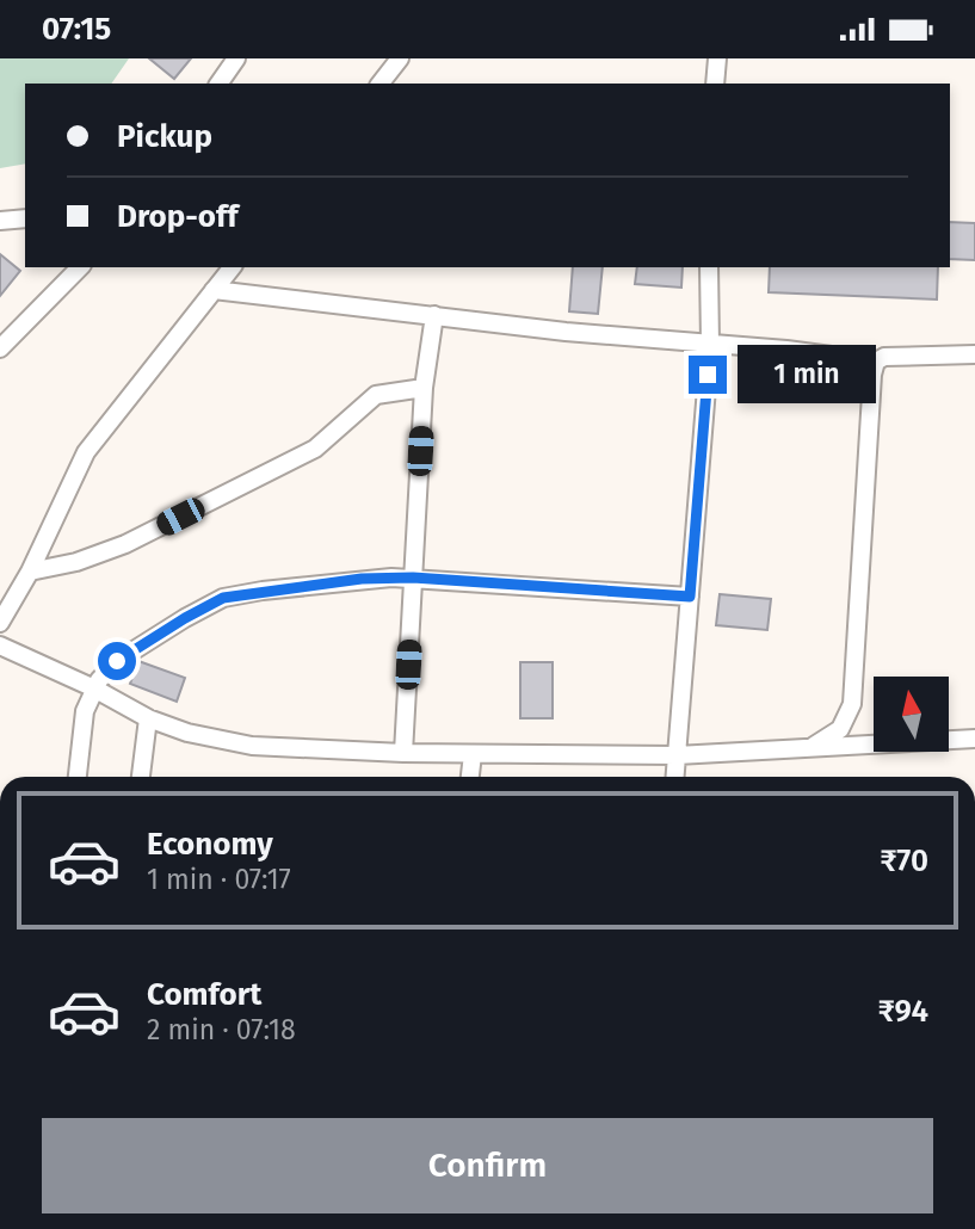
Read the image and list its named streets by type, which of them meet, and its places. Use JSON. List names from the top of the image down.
{
  "north": "top",
  "page": {
    "status": "07:15",
    "banner": ["Pickup", "Drop-off"],
    "bubble": "1 min",
    "list": [
      {
        "name": "Economy",
        "note": "1 min · 07:17",
        "value": "₹70"
      },
      {
        "name": "Comfort",
        "note": "2 min · 07:18",
        "value": "₹94"
      }
    ],
    "buttons": "Confirm"
  }
}
